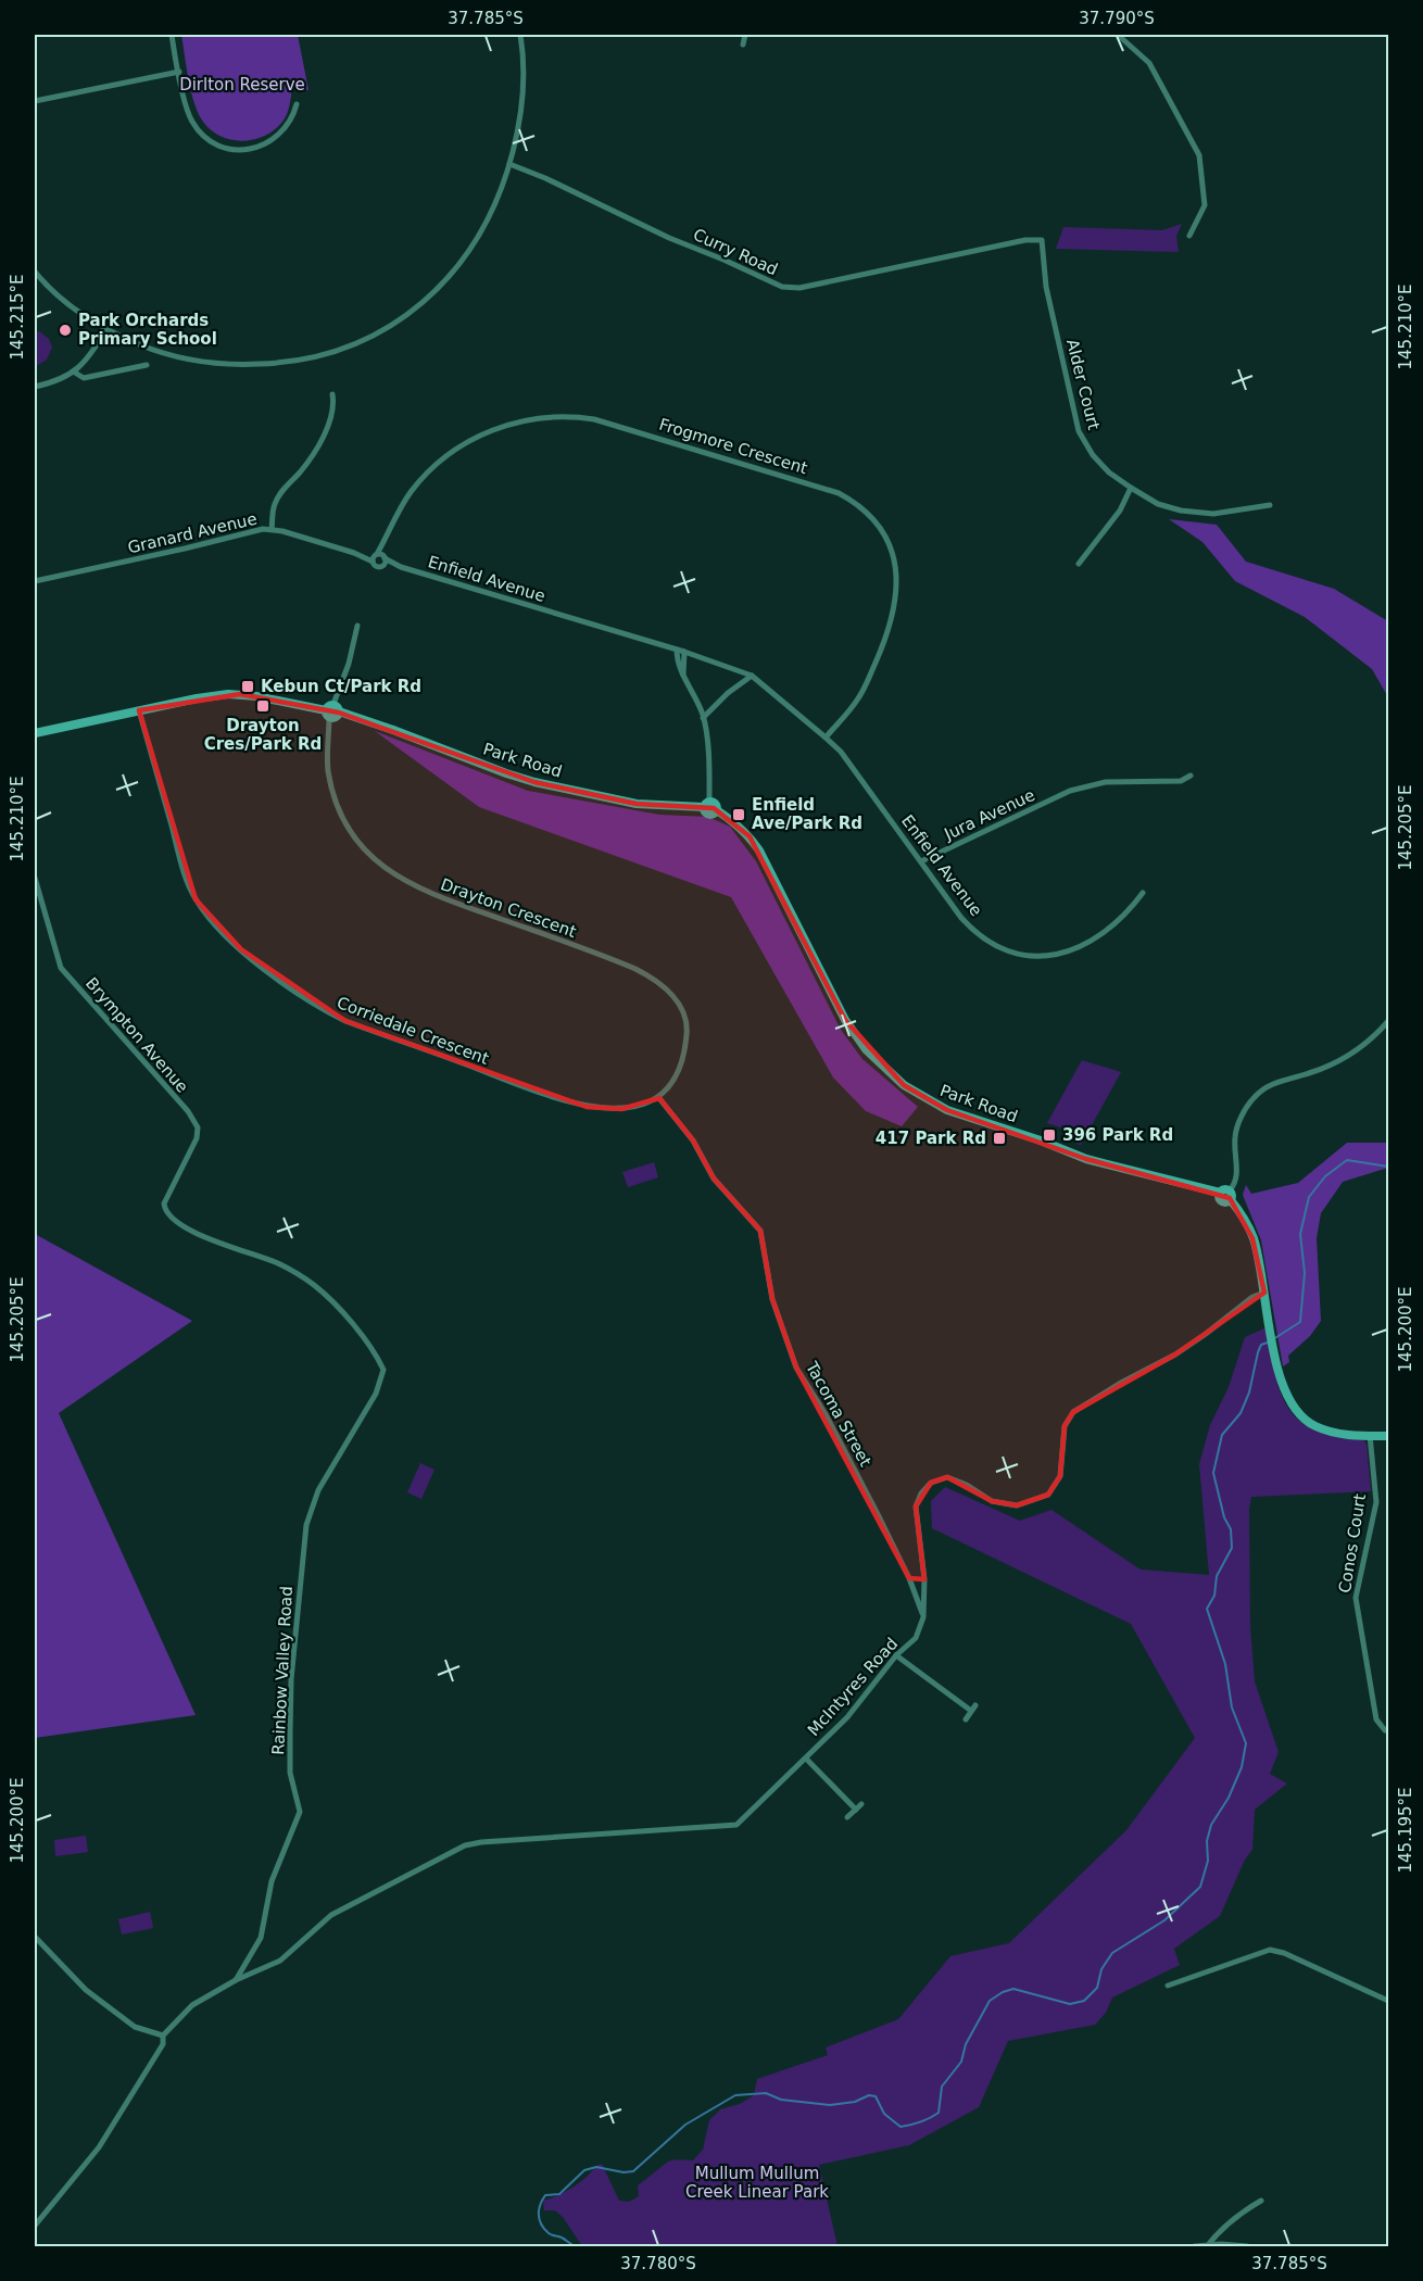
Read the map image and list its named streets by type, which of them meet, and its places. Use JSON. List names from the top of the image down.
{
  "streets": {
    "street": [
      "Curry Road",
      "Alder Court",
      "Frogmore Crescent",
      "Granard Avenue",
      "Enfield Avenue",
      "Park Road",
      "Jura Avenue",
      "Drayton Crescent",
      "Corriedale Crescent",
      "Brympton Avenue",
      "Tacoma Street",
      "Conos Court",
      "Rainbow Valley Road",
      "McIntyres Road"
    ]
  },
  "crossings": [
    ["Curry Road", "Alder Court"],
    ["Frogmore Crescent", "Granard Avenue"],
    ["Frogmore Crescent", "Enfield Avenue"],
    ["Granard Avenue", "Enfield Avenue"],
    ["Enfield Avenue", "Jura Avenue"],
    ["Park Road", "Drayton Crescent"],
    ["Drayton Crescent", "Corriedale Crescent"],
    ["Drayton Crescent", "Tacoma Street"],
    ["Corriedale Crescent", "Tacoma Street"],
    ["Brympton Avenue", "Rainbow Valley Road"],
    ["Tacoma Street", "McIntyres Road"],
    ["Rainbow Valley Road", "McIntyres Road"]
  ],
  "parks": ["Dirlton Reserve", "Mullum Mullum Creek Linear Park"],
  "places": {
    "other": ["Park Orchards Primary School"],
    "transit": [
      "Kebun Ct/Park Rd",
      "Drayton Cres/Park Rd",
      "Enfield Ave/Park Rd",
      "396 Park Rd",
      "417 Park Rd"
    ]
  },
  "coordinates": [
    "37.785°S",
    "37.790°S",
    "145.215°E",
    "145.210°E",
    "145.205°E",
    "145.200°E",
    "145.195°E",
    "37.780°S"
  ]
}
